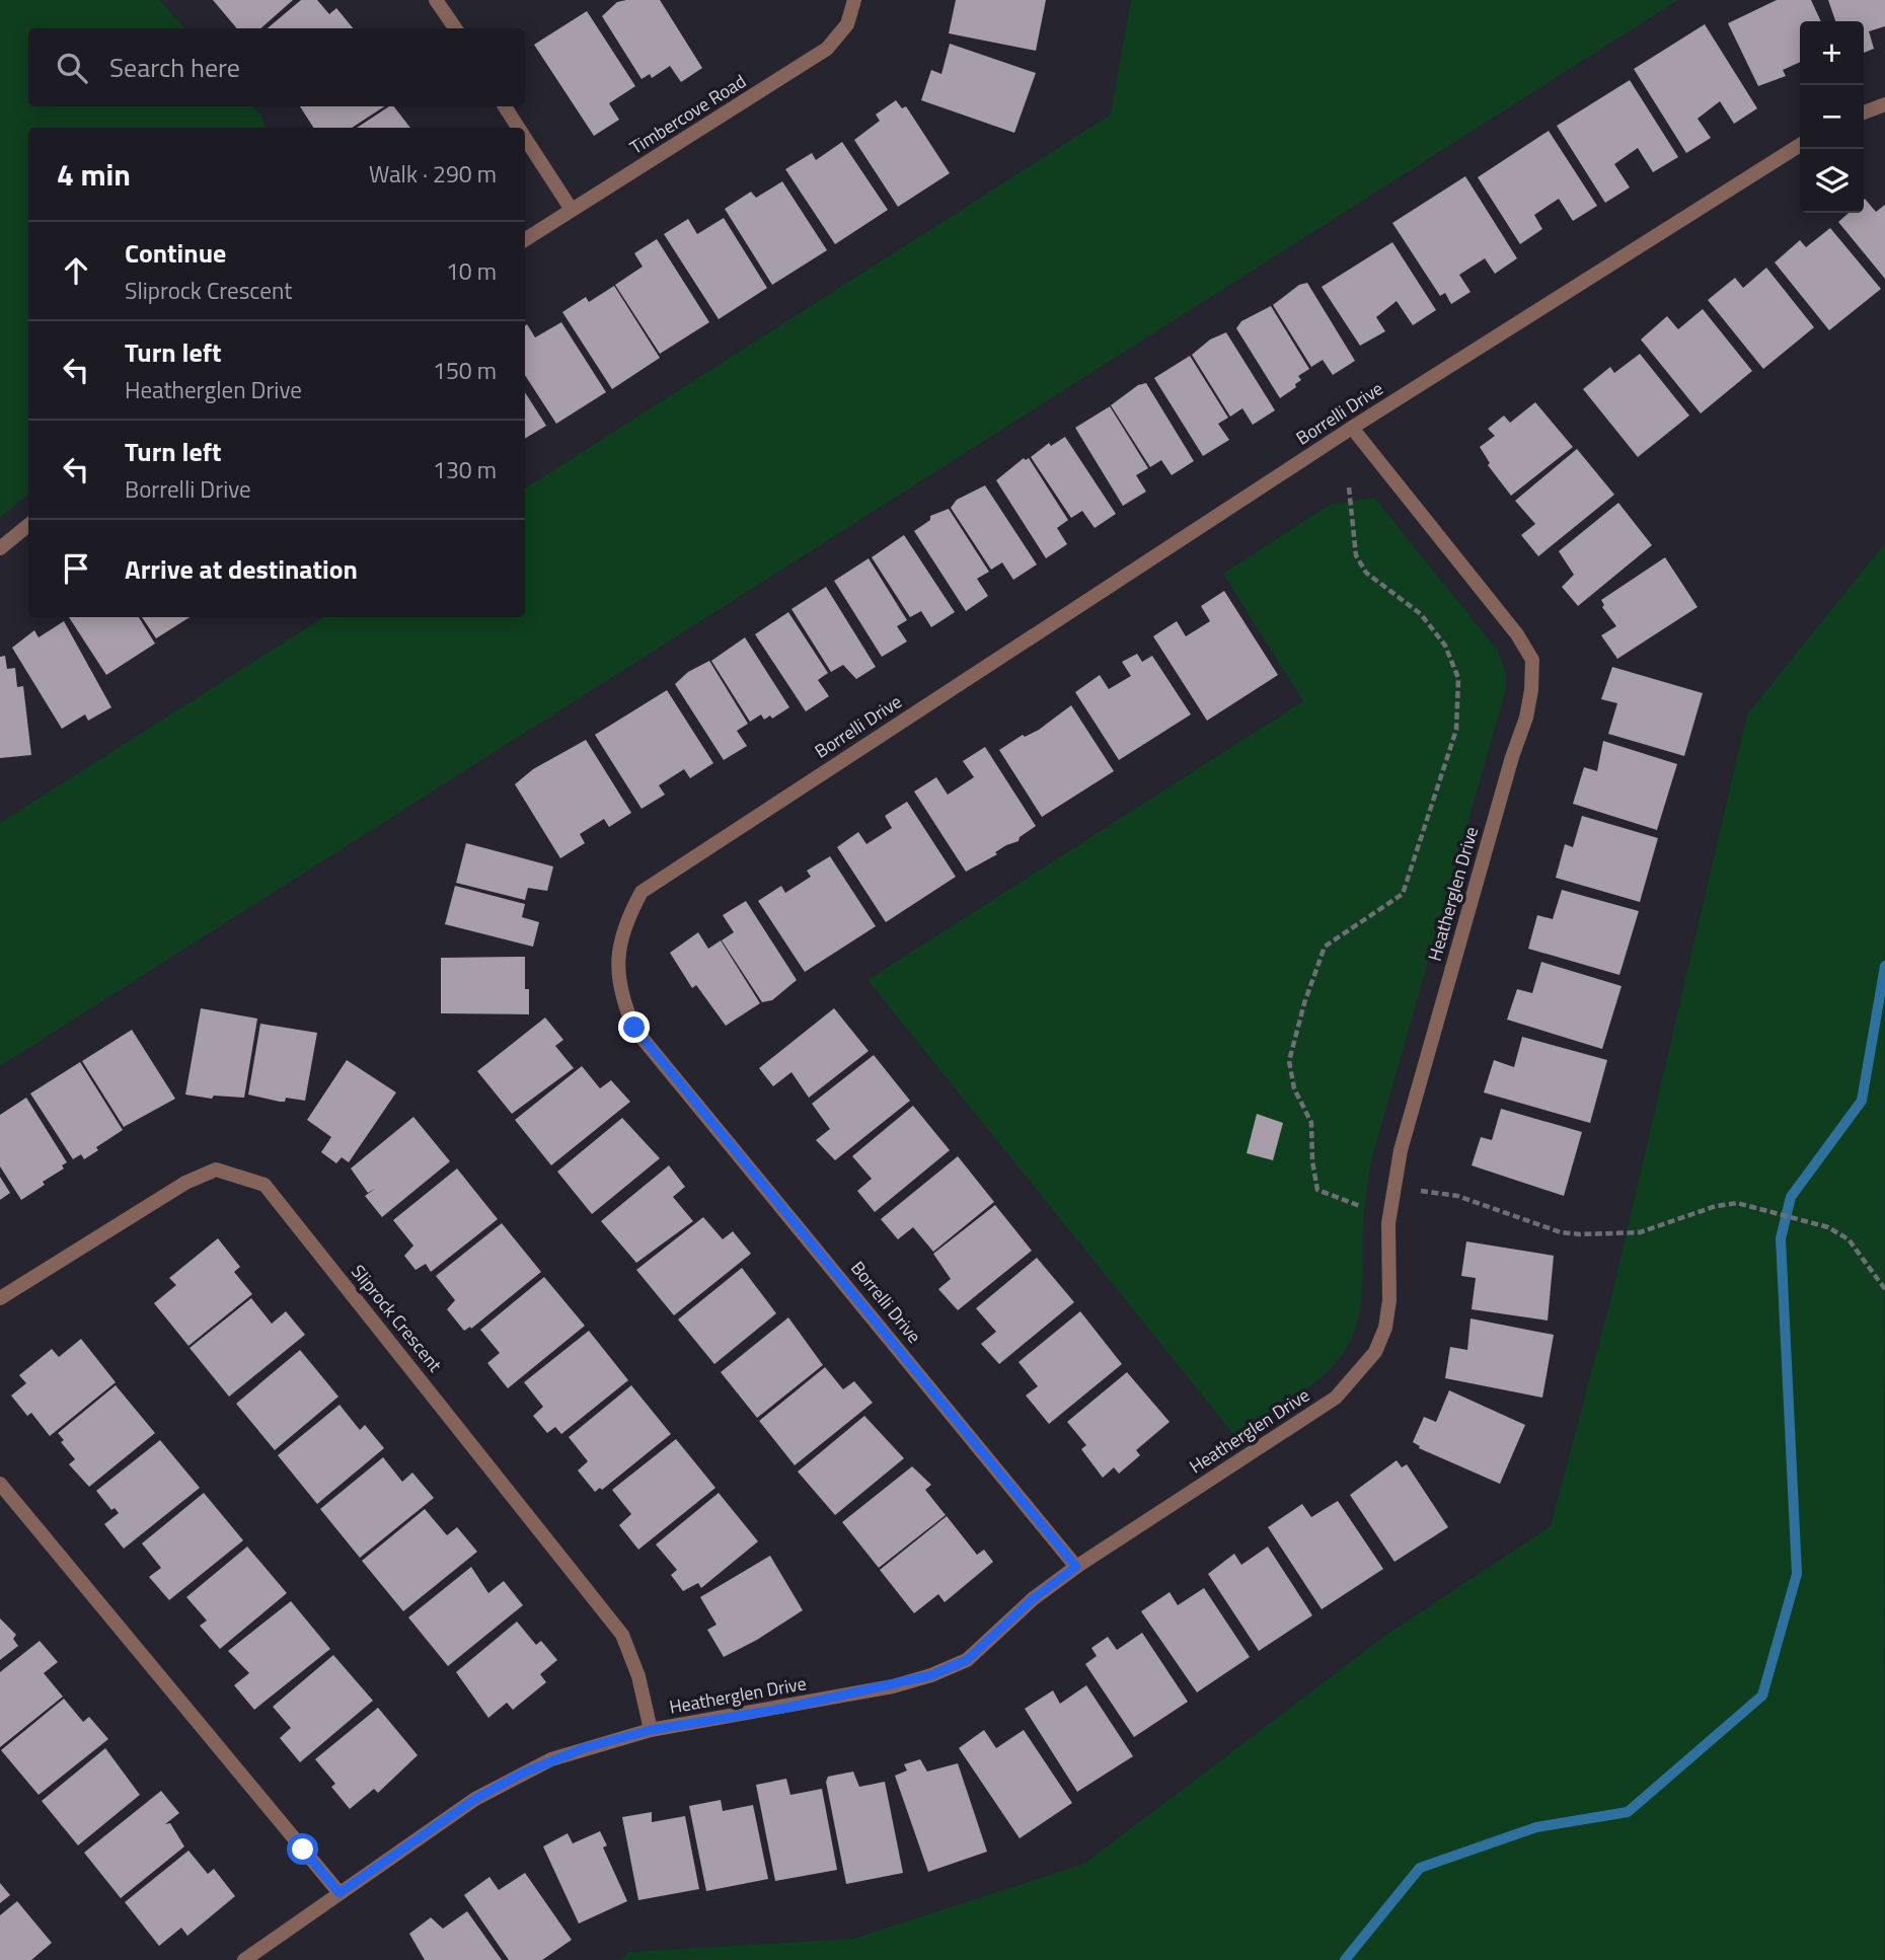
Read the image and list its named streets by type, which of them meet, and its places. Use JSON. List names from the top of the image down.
{
  "streets": {
    "street": [
      "Timbercove Road",
      "Borrelli Drive",
      "Heatherglen Drive",
      "Sliprock Crescent"
    ]
  },
  "crossings": [
    ["Borrelli Drive", "Heatherglen Drive"],
    ["Heatherglen Drive", "Sliprock Crescent"]
  ],
  "page": {
    "map_buttons": ["+", "−"],
    "search": "Search here",
    "heading": ["4 min", "Walk · 290 m"],
    "list": [
      ["Continue", "Sliprock Crescent", "10 m"],
      ["Turn left", "Heatherglen Drive", "150 m"],
      ["Turn left", "Borrelli Drive", "130 m"],
      "Arrive at destination"
    ]
  }
}
